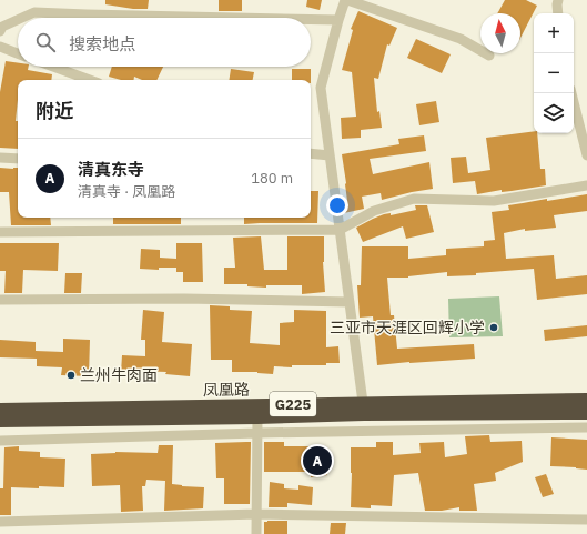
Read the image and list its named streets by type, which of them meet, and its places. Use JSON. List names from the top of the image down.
{
  "streets": {
    "highway": ["凤凰路", "G225"]
  },
  "places": ["三亚市天涯区回辉小学", "兰州牛肉面"],
  "north": "top",
  "page": {
    "map_buttons": ["+", "−"],
    "search": "搜索地点",
    "heading": "附近",
    "list": [
      {
        "mark": "A",
        "name": "清真东寺",
        "note": "清真寺 · 凤凰路",
        "value": "180 m"
      }
    ],
    "pins": "A"
  }
}
